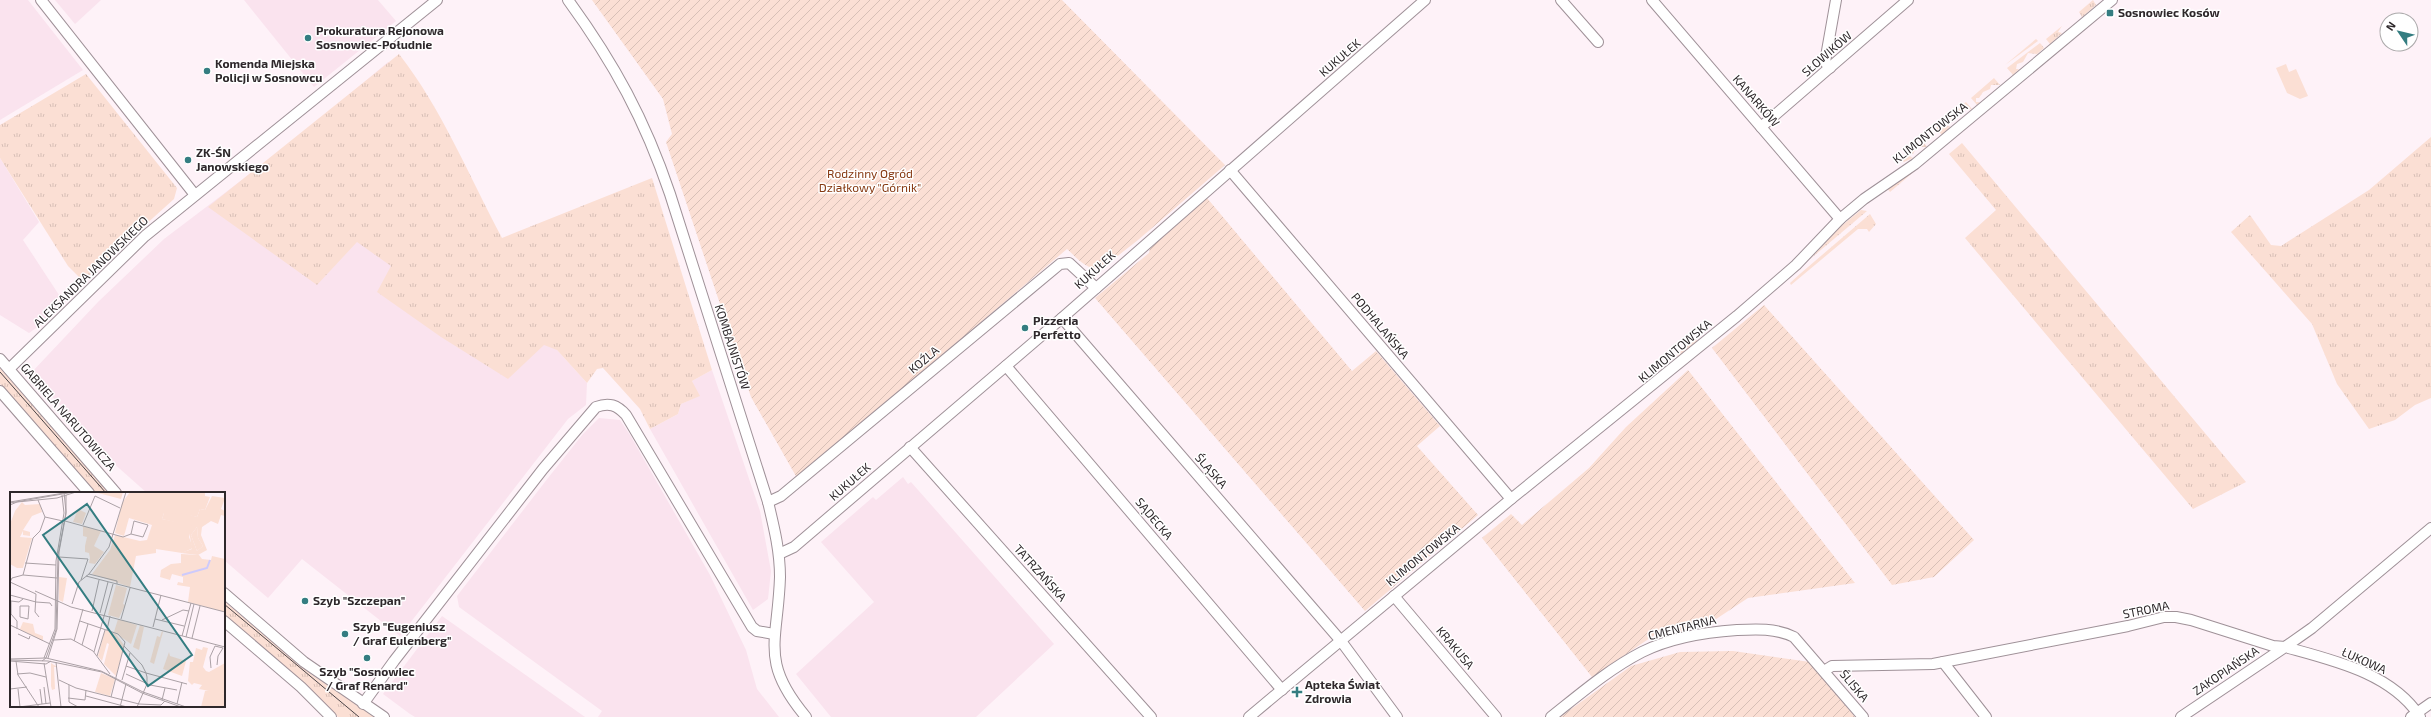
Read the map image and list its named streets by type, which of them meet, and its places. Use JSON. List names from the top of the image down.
{
  "streets": {
    "street": [
      "SŁOWIKÓW",
      "KUKUŁEK",
      "KANARKÓW",
      "KLIMONTOWSKA",
      "ALEKSANDRA JANOWSKIEGO",
      "PODHALAŃSKA",
      "KOMBAJNISTÓW",
      "KOŹLA",
      "GABRIELA NARUTOWICZA",
      "ŚLĄSKA",
      "SĄDECKA",
      "TATRZAŃSKA",
      "STROMA",
      "CMENTARNA",
      "KRAKUSA",
      "ŁUKOWA",
      "ZAKOPIAŃSKA",
      "ŚLISKA"
    ]
  },
  "crossings": [
    ["SŁOWIKÓW", "KANARKÓW"],
    ["KUKUŁEK", "PODHALAŃSKA"],
    ["KUKUŁEK", "KOMBAJNISTÓW"],
    ["KUKUŁEK", "KOŹLA"],
    ["KUKUŁEK", "ŚLĄSKA"],
    ["KUKUŁEK", "SĄDECKA"],
    ["KUKUŁEK", "TATRZAŃSKA"],
    ["KANARKÓW", "KLIMONTOWSKA"],
    ["KLIMONTOWSKA", "PODHALAŃSKA"],
    ["KLIMONTOWSKA", "ŚLĄSKA"],
    ["KLIMONTOWSKA", "SĄDECKA"],
    ["KLIMONTOWSKA", "KRAKUSA"],
    ["ALEKSANDRA JANOWSKIEGO", "GABRIELA NARUTOWICZA"],
    ["KOMBAJNISTÓW", "KOŹLA"],
    ["STROMA", "CMENTARNA"],
    ["STROMA", "ŁUKOWA"],
    ["STROMA", "ZAKOPIAŃSKA"],
    ["STROMA", "ŚLISKA"],
    ["CMENTARNA", "ŚLISKA"],
    ["ŁUKOWA", "ZAKOPIAŃSKA"]
  ],
  "parks": ["Rodzinny Ogród Działkowy \"Górnik\""],
  "places": {
    "transit": ["Sosnowiec Kosów"],
    "other": [
      "Prokuratura Rejonowa Sosnowiec-Południe",
      "Komenda Miejska Policji w Sosnowcu",
      "ZK-ŚN Janowskiego",
      "Pizzeria Perfetto",
      "Szyb \"Szczepan\"",
      "Szyb \"Eugeniusz / Graf Eulenberg\"",
      "Szyb \"Sosnowiec / Graf Renard\""
    ],
    "health": ["Apteka Świat Zdrowia"]
  },
  "north": "top left"
}
